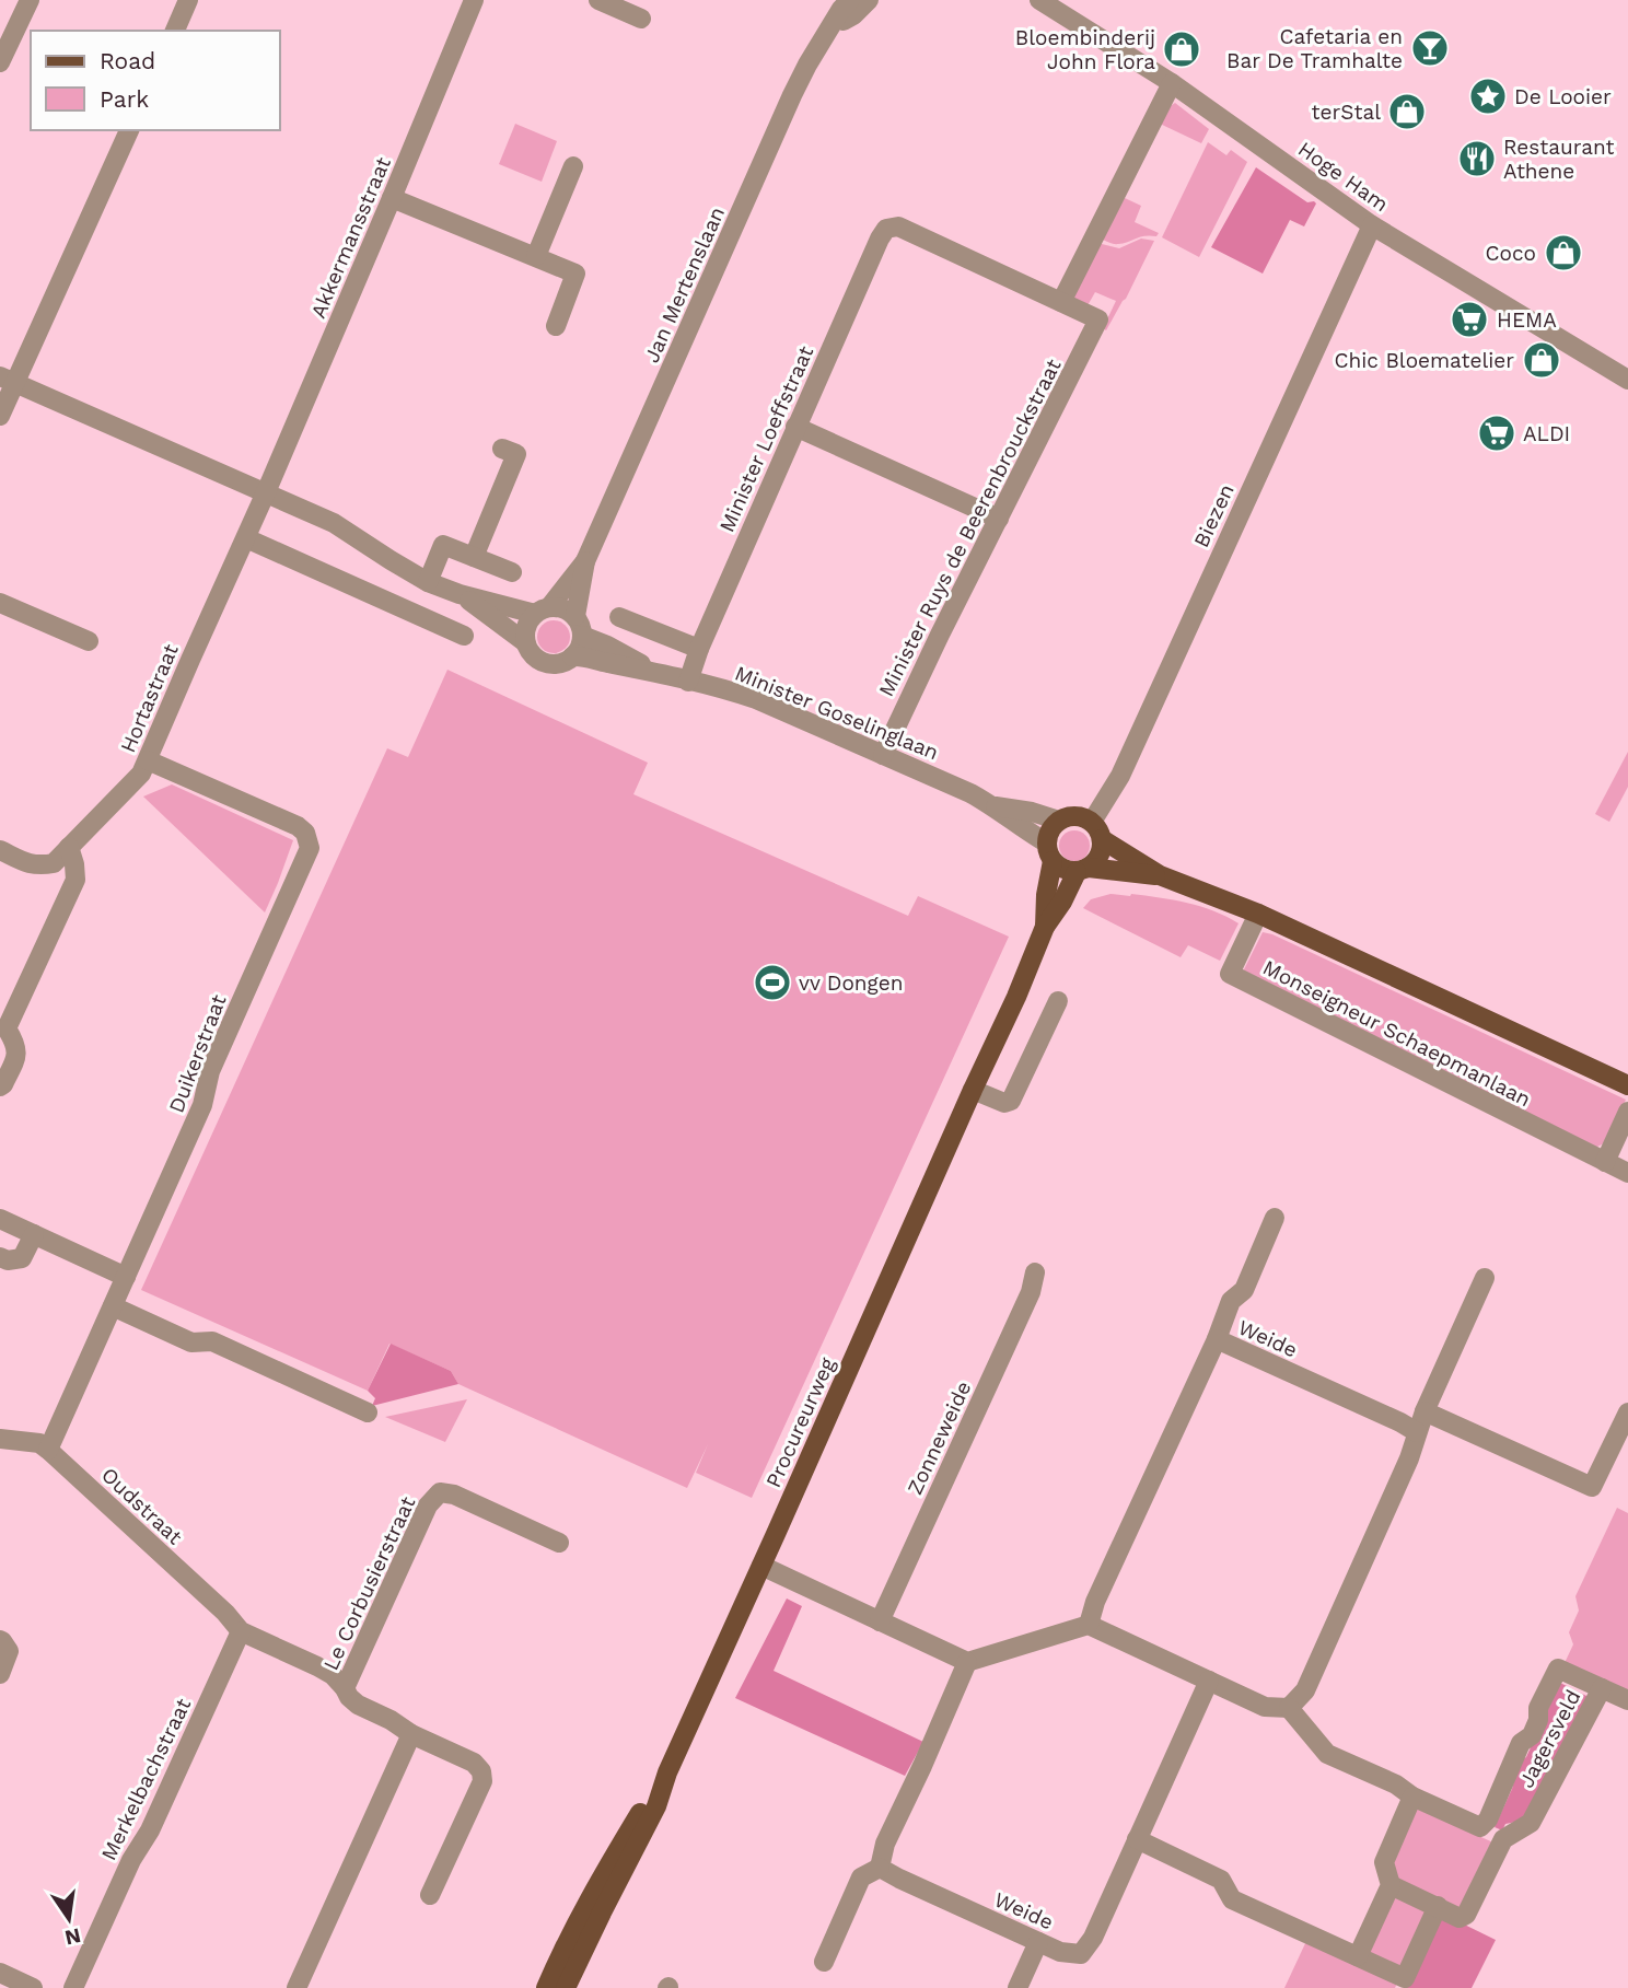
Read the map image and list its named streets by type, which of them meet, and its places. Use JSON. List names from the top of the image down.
{
  "streets": {
    "main road": ["Procureurweg"],
    "street": [
      "Hoge Ham",
      "Akkermansstraat",
      "Jan Mertenslaan",
      "Minister Loeffstraat",
      "Biezen",
      "Minister Ruys de Beerenbrouckstraat",
      "Hortastraat",
      "Minister Goselinglaan",
      "Monseigneur Schaepmanlaan",
      "Duikerstraat",
      "Weide",
      "Zonneweide",
      "Oudstraat",
      "Le Corbusierstraat",
      "Jagersveld",
      "Merkelbachstraat"
    ]
  },
  "crossings": [
    ["Hoge Ham", "Biezen"],
    ["Akkermansstraat", "Hortastraat"],
    ["Jan Mertenslaan", "Minister Goselinglaan"],
    ["Minister Loeffstraat", "Minister Ruys de Beerenbrouckstraat"],
    ["Minister Loeffstraat", "Minister Goselinglaan"],
    ["Biezen", "Minister Goselinglaan"],
    ["Biezen", "Procureurweg"],
    ["Minister Ruys de Beerenbrouckstraat", "Minister Goselinglaan"],
    ["Hortastraat", "Duikerstraat"],
    ["Minister Goselinglaan", "Procureurweg"],
    ["Duikerstraat", "Oudstraat"],
    ["Oudstraat", "Merkelbachstraat"]
  ],
  "places": {
    "bar": ["Cafetaria en Bar De Tramhalte"],
    "shop": [
      "Bloembinderij John Flora",
      "terStal",
      "Coco",
      "Chic Bloematelier"
    ],
    "place": ["De Looier"],
    "restaurant": ["Restaurant Athene"],
    "supermarket": ["HEMA", "ALDI"],
    "sports": ["vv Dongen"]
  },
  "legend": ["Road", "Park"],
  "north": "bottom"
}
